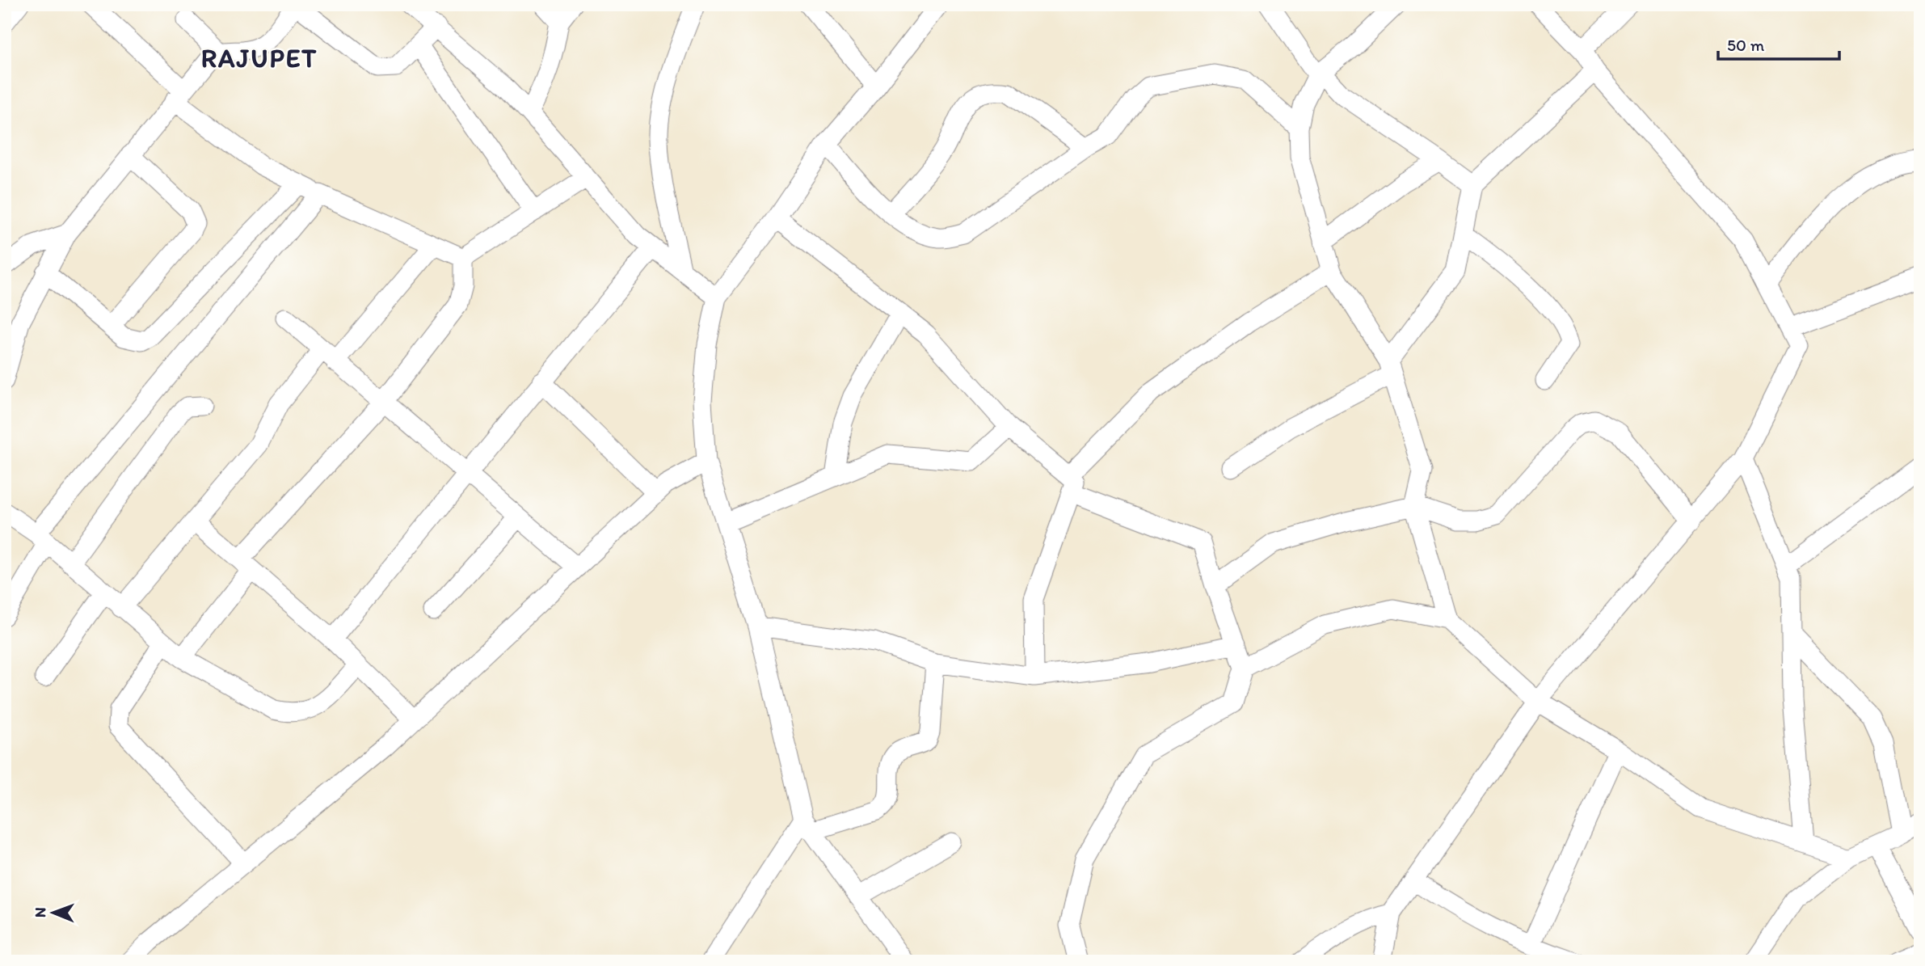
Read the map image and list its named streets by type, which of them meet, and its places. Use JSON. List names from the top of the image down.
{
  "districts": ["RAJUPET"],
  "scale_bar": "50 m",
  "north": "left"
}
